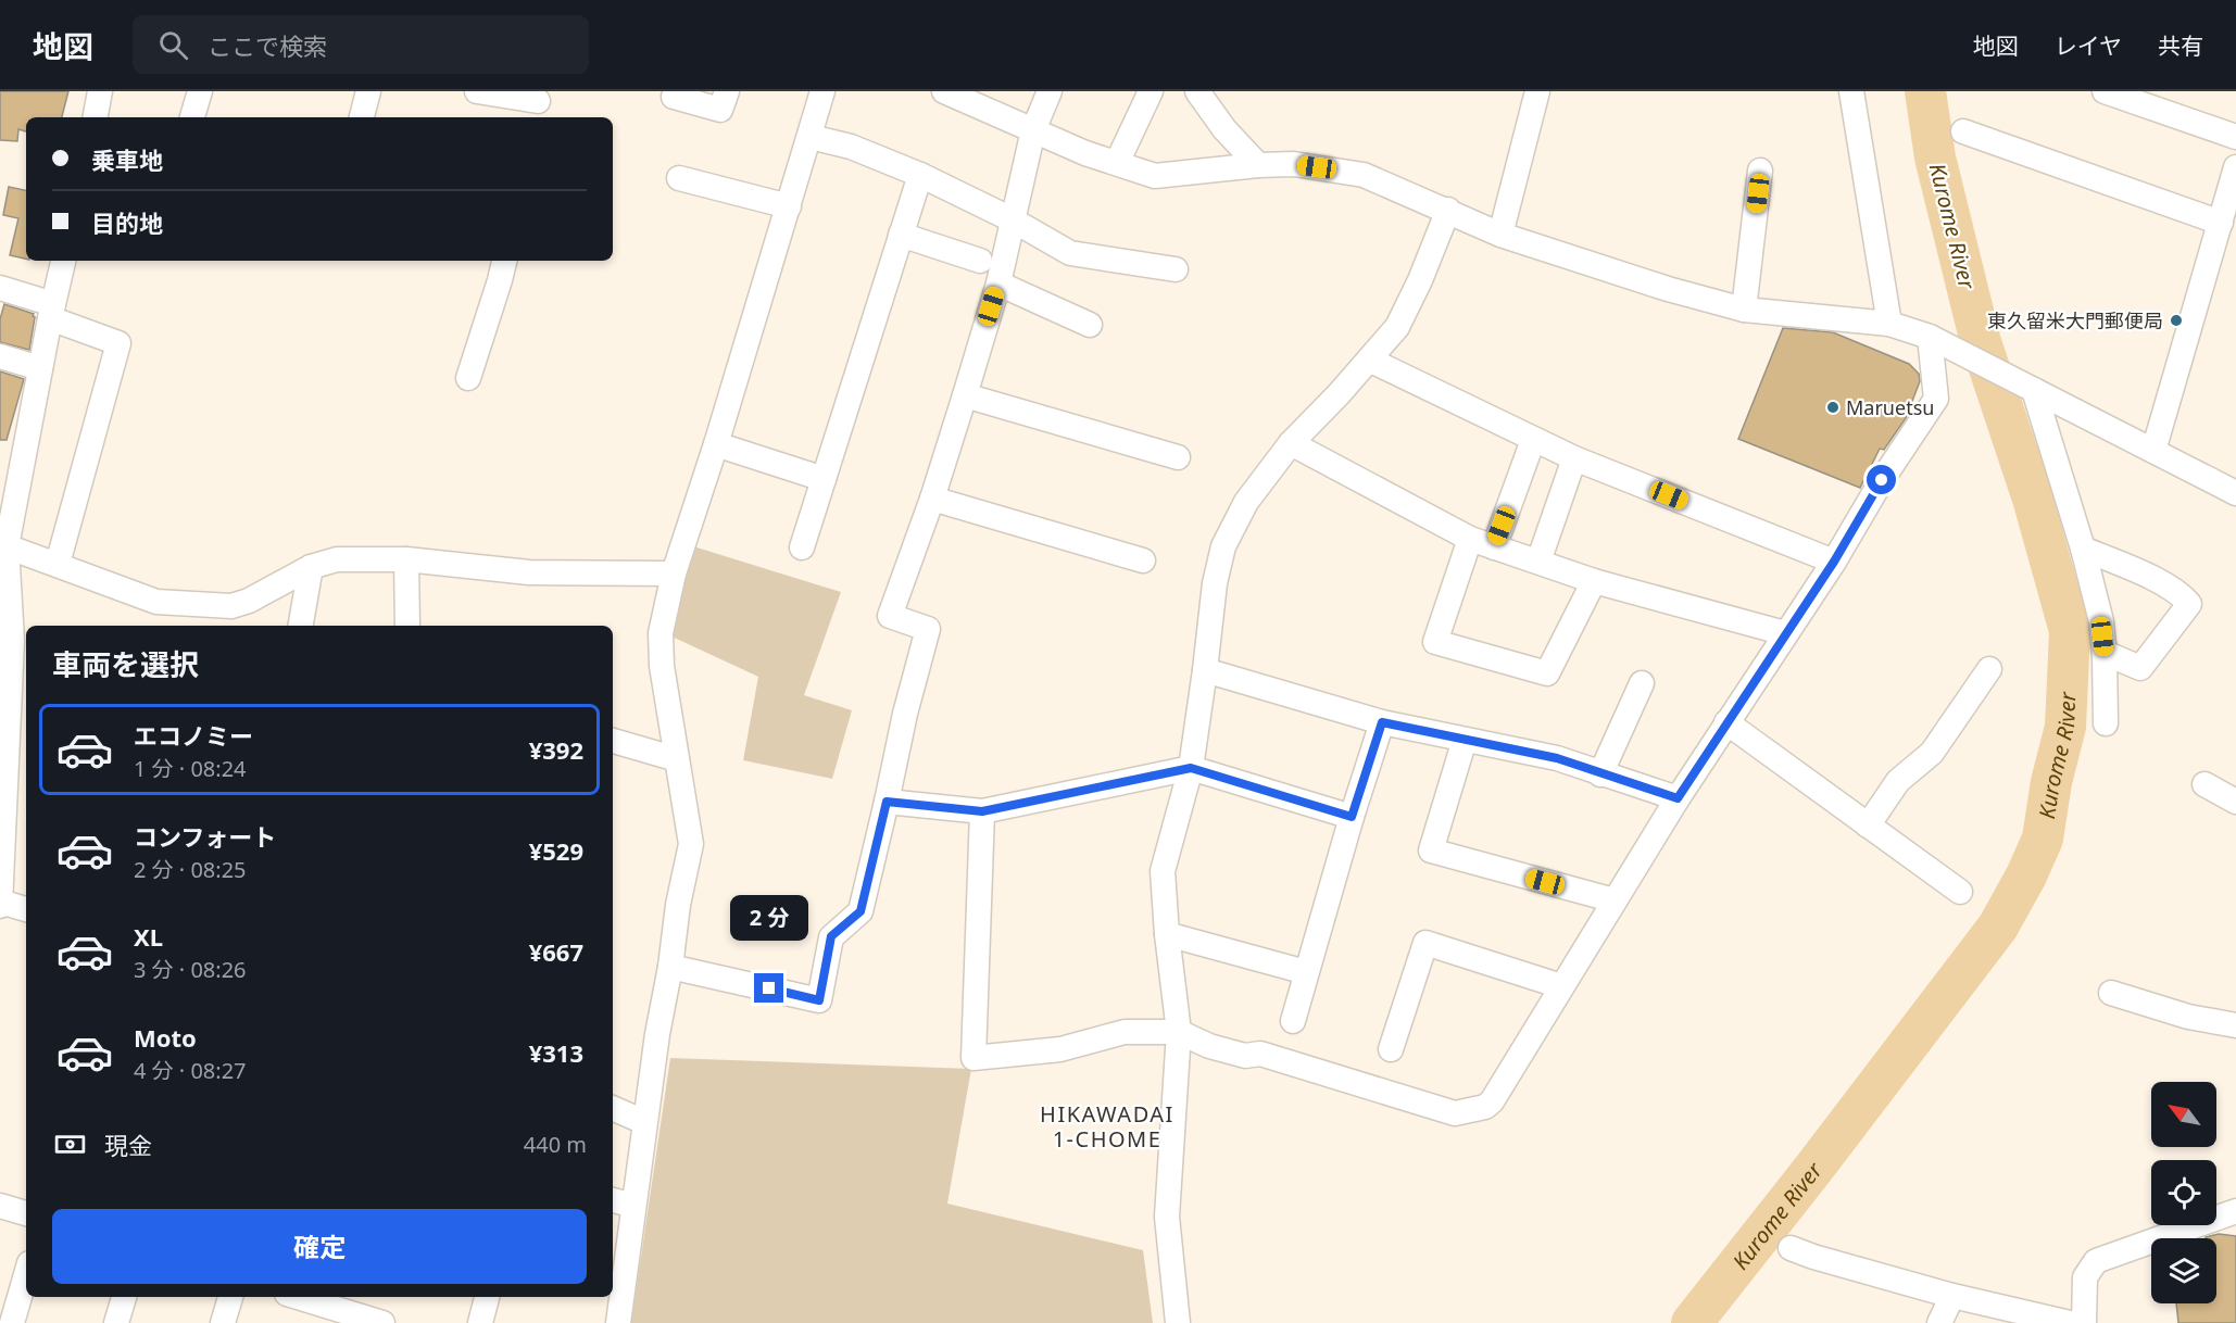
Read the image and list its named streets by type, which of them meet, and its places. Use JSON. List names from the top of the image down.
{
  "districts": ["HIKAWADAI 1-CHOME"],
  "water": ["Kurome River"],
  "places": ["東久留米大門郵便局", "Maruetsu"],
  "north": "top left",
  "page": {
    "header": "地図",
    "search": "ここで検索",
    "nav": ["地図", "レイヤ", "共有"],
    "banner": ["乗車地", "目的地"],
    "heading": "車両を選択",
    "list": [
      {
        "name": "エコノミー",
        "note": "1 分 · 08:24",
        "value": "¥392"
      },
      {
        "name": "コンフォート",
        "note": "2 分 · 08:25",
        "value": "¥529"
      },
      {
        "name": "XL",
        "note": "3 分 · 08:26",
        "value": "¥667"
      },
      {
        "name": "Moto",
        "note": "4 分 · 08:27",
        "value": "¥313"
      }
    ],
    "bubble": "2 分",
    "pay": ["現金", "440 m"],
    "buttons": "確定"
  }
}
